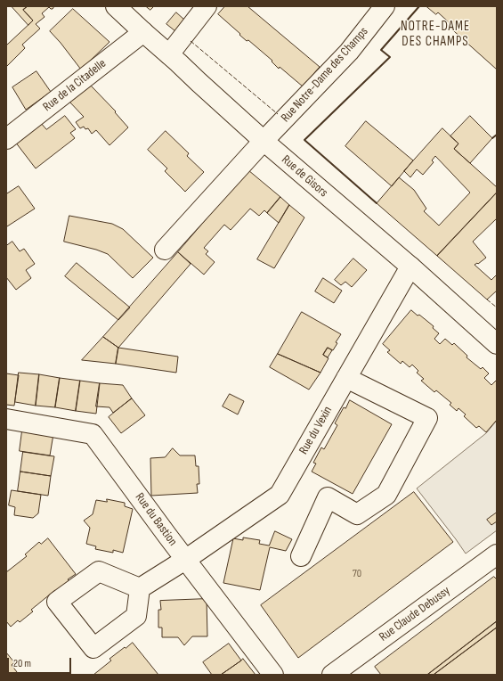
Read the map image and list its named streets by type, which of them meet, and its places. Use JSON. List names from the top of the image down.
{
  "streets": {
    "main road": [
      "Rue Notre-Dame des Champs",
      "Rue de la Citadelle",
      "Rue de Gisors",
      "Rue du Vexin",
      "Rue du Bastion",
      "Rue Claude Debussy"
    ]
  },
  "crossings": [
    ["Rue Notre-Dame des Champs", "Rue de Gisors"],
    ["Rue de la Citadelle", "Rue de Gisors"],
    ["Rue de Gisors", "Rue du Vexin"],
    ["Rue du Vexin", "Rue du Bastion"]
  ],
  "districts": ["NOTRE-DAME DES CHAMPS"],
  "house_numbers": ["70"],
  "scale_bar": "20 m"
}
